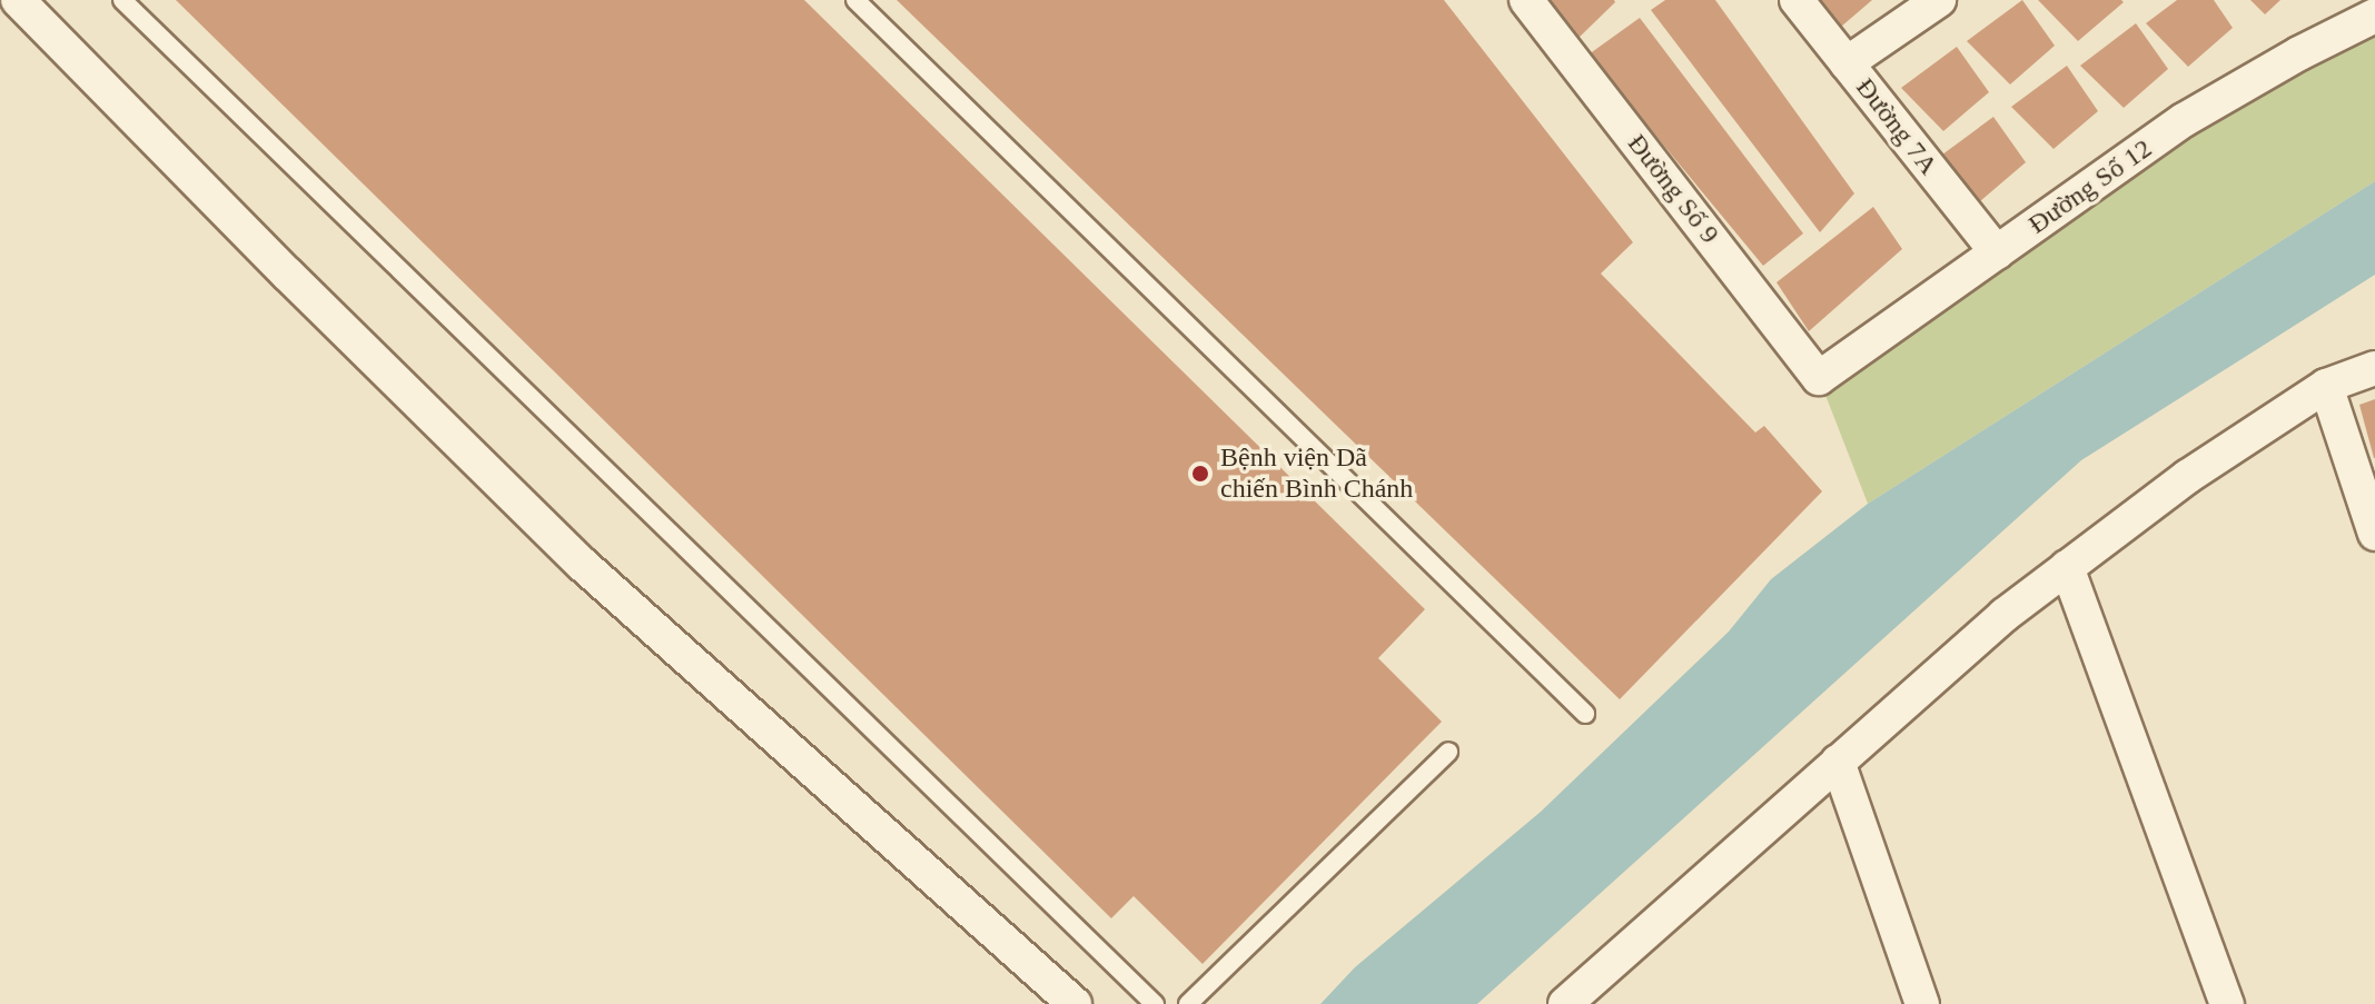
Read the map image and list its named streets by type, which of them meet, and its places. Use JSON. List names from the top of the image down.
{
  "streets": {
    "street": ["Đường 7A", "Đường Số 12", "Đường Số 9"]
  },
  "crossings": [
    ["Đường 7A", "Đường Số 12"],
    ["Đường Số 12", "Đường Số 9"]
  ],
  "places": ["Bệnh viện Dã chiến Bình Chánh"]
}
